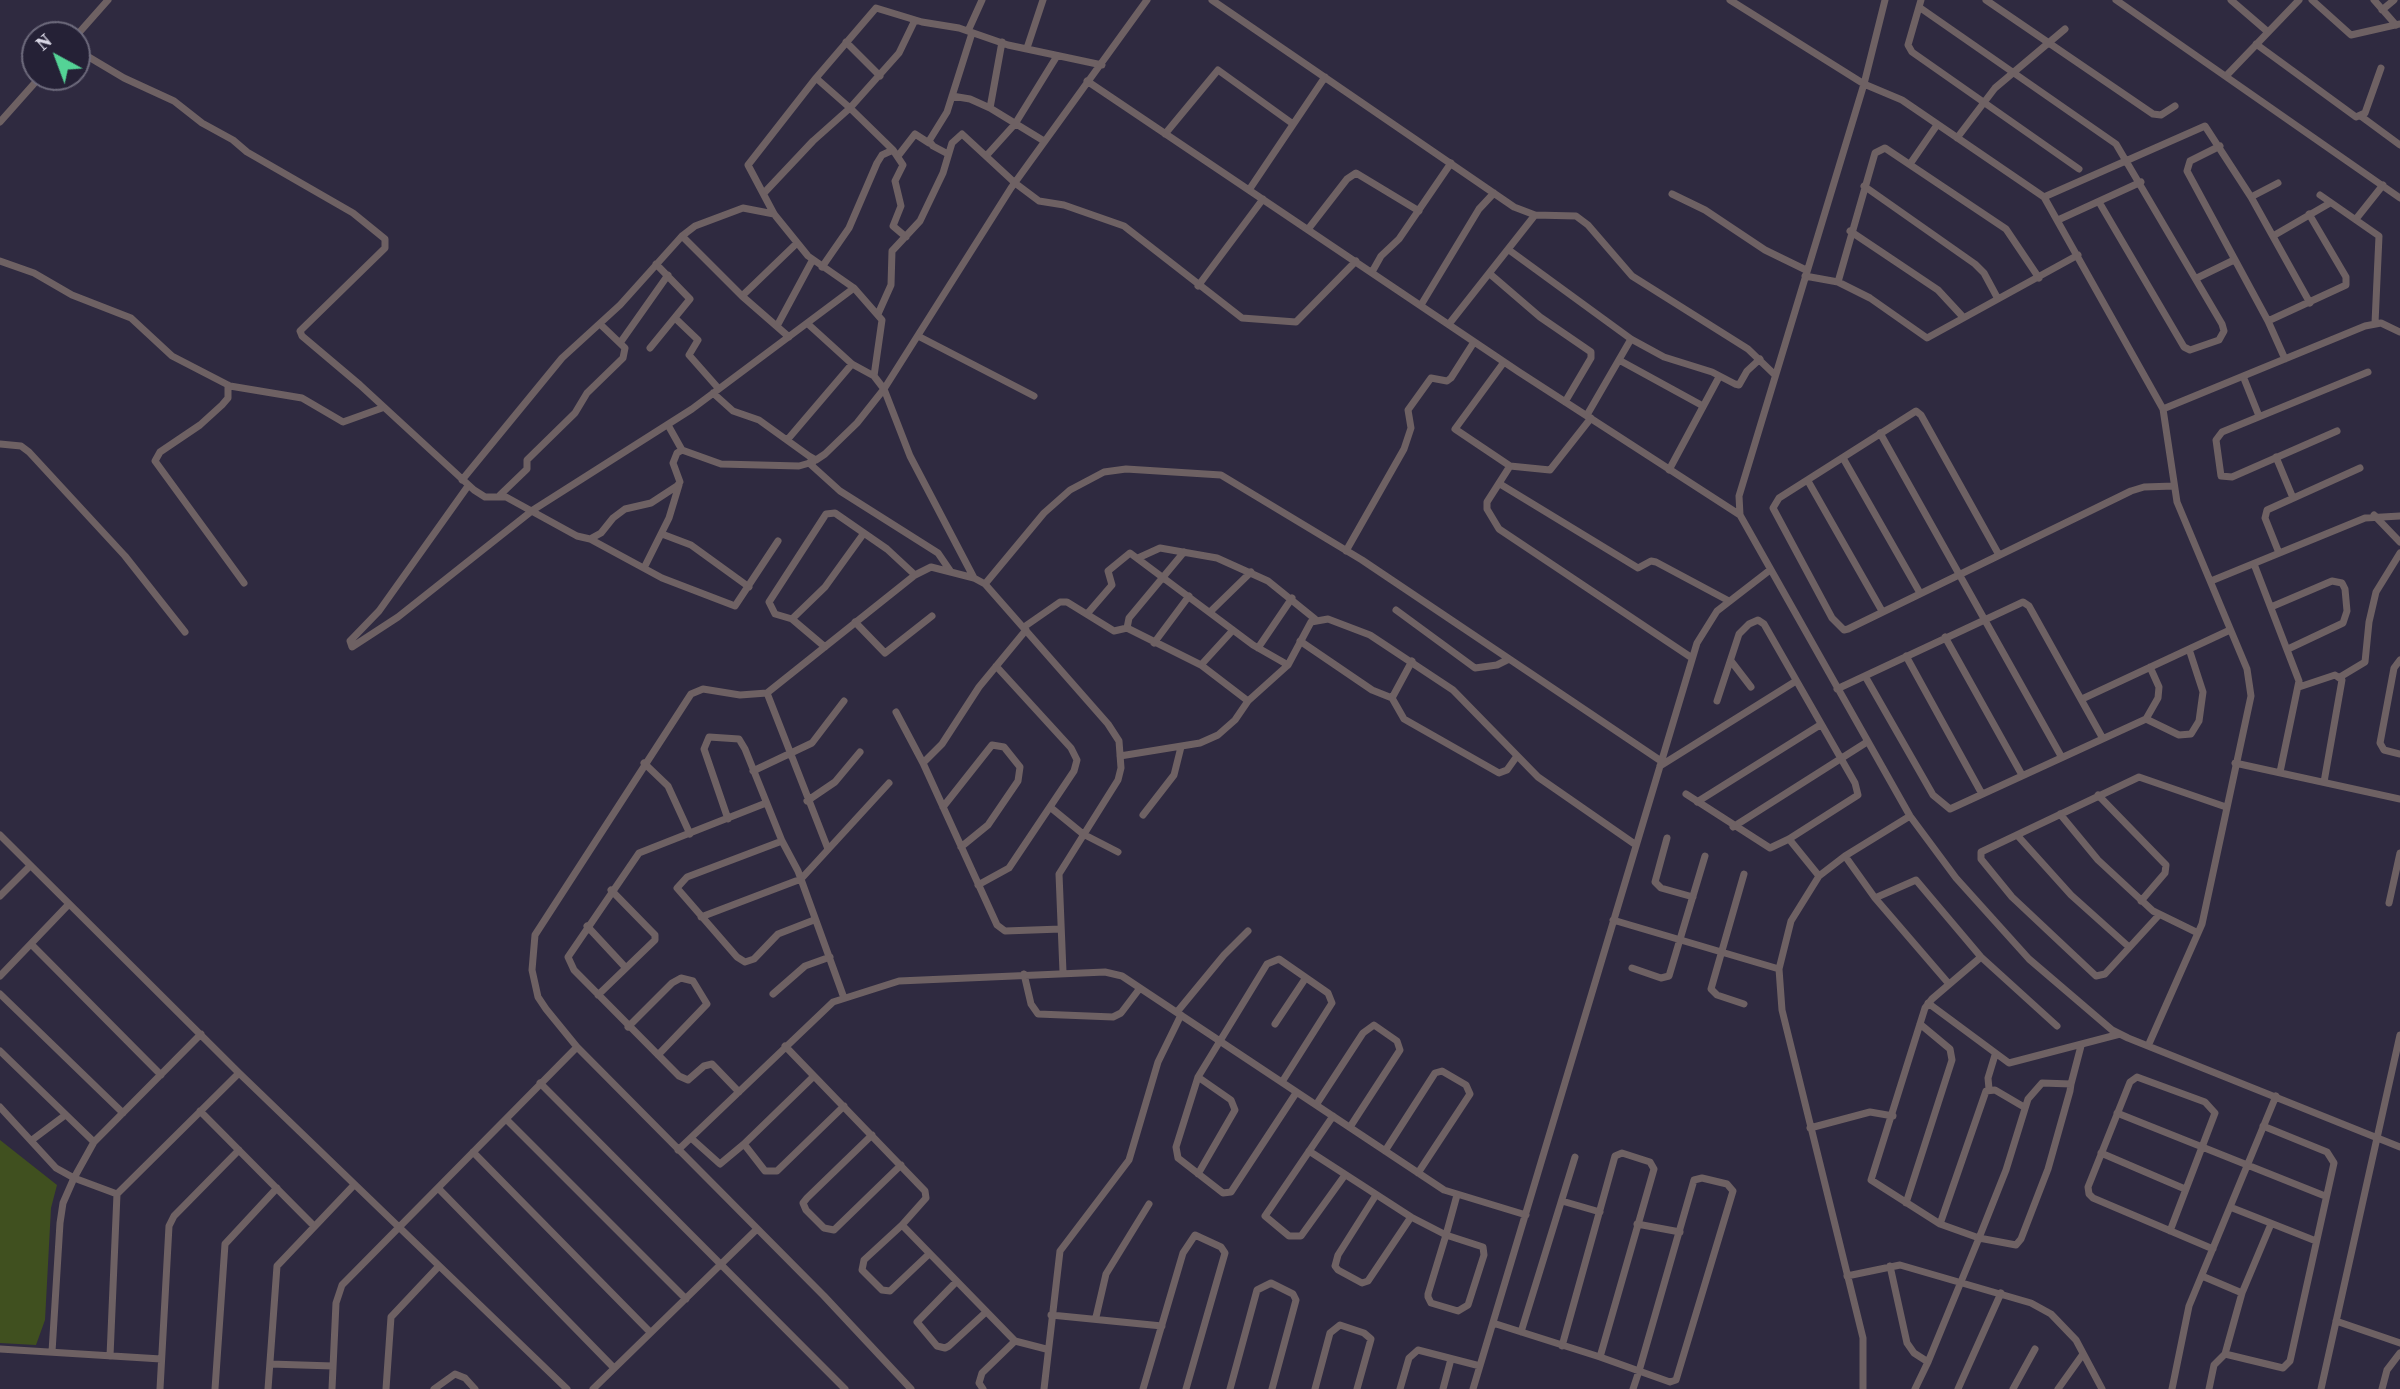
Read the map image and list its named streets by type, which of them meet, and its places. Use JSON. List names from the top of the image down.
{
  "north": "top left"
}
